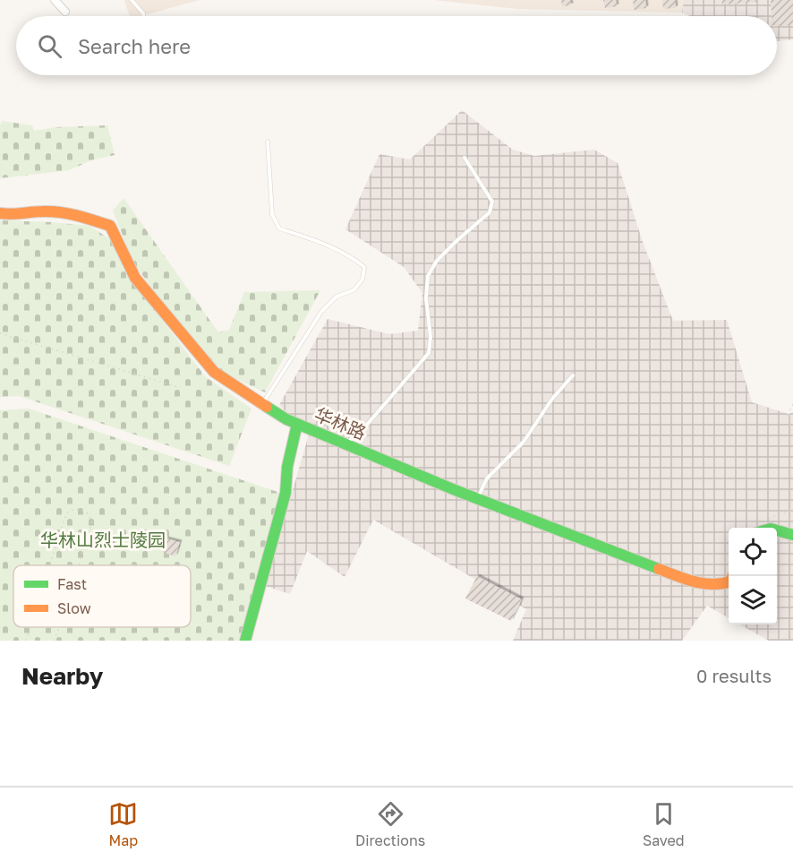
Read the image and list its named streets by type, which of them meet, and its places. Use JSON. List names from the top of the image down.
{
  "streets": {
    "street": ["华林路"]
  },
  "parks": ["华林山烈士陵园"],
  "legend": ["Fast", "Slow"],
  "page": {
    "search": "Search here",
    "heading": ["Nearby", "0 results"],
    "nav": ["Map", "Directions", "Saved"]
  }
}
